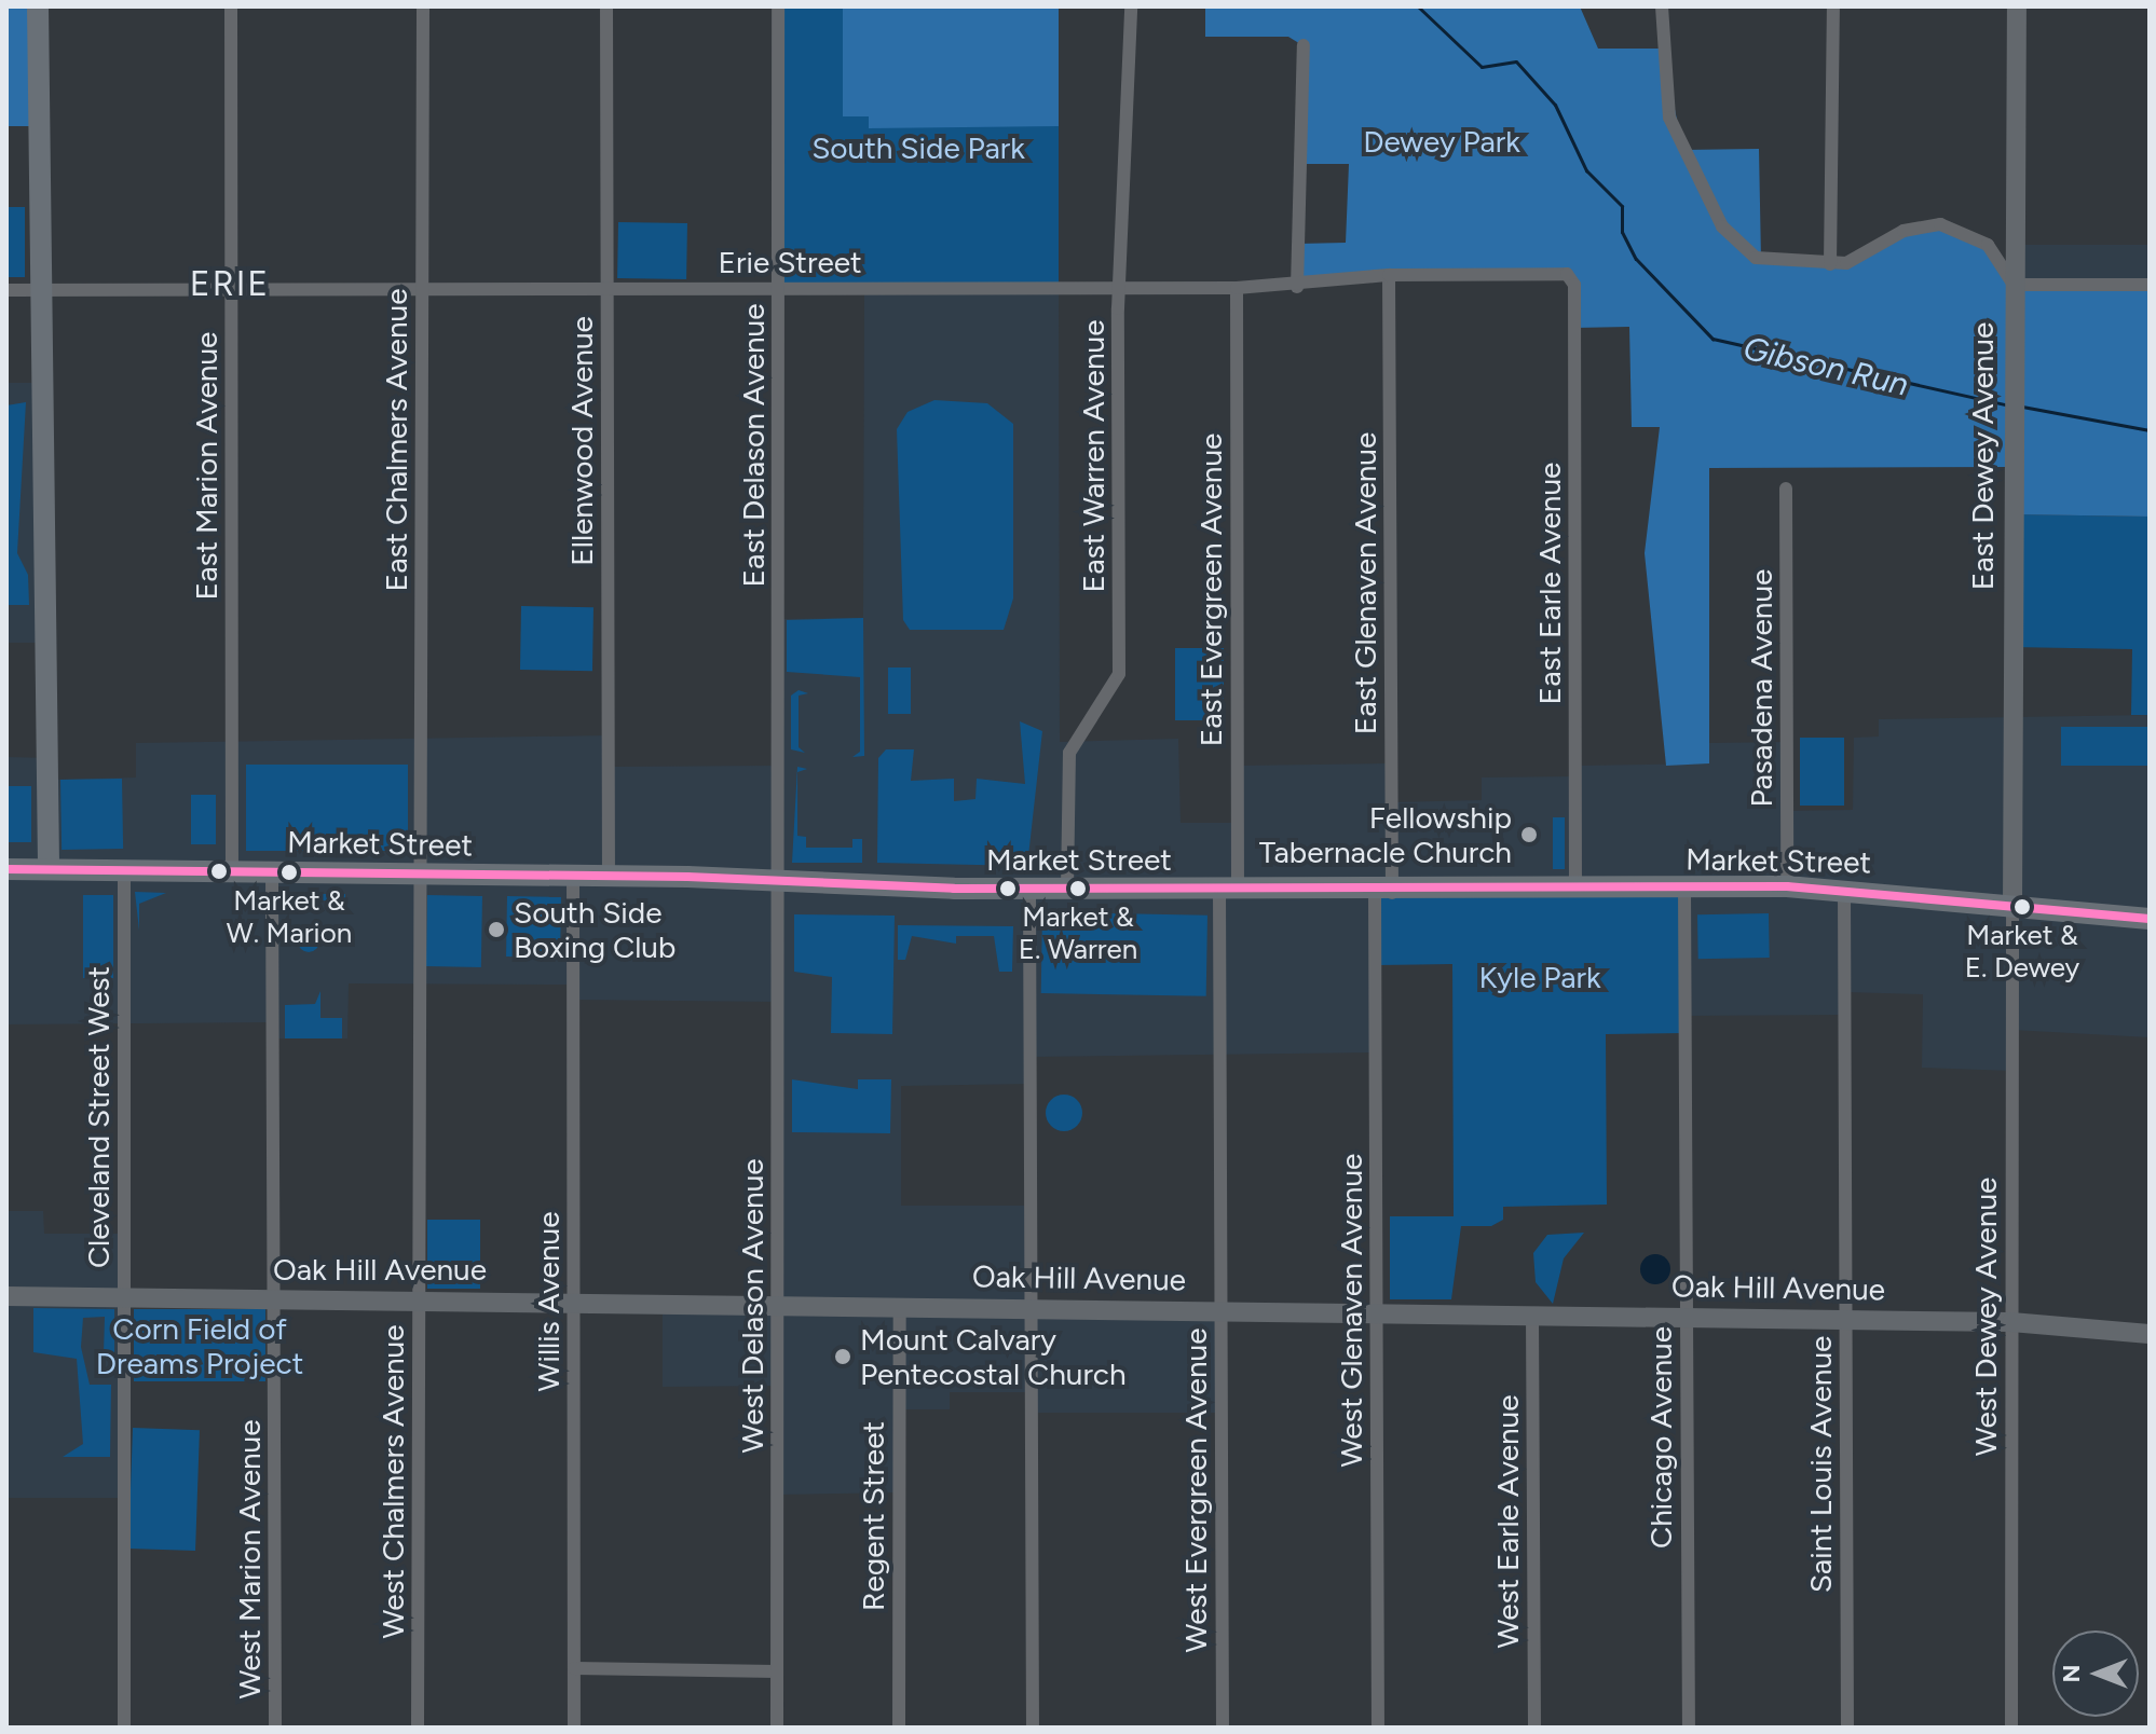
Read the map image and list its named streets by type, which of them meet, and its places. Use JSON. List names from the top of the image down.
{
  "streets": {
    "main road": ["Market Street"],
    "street": [
      "Erie Street",
      "East Chalmers Avenue",
      "Ellenwood Avenue",
      "East Delason Avenue",
      "East Warren Avenue",
      "East Dewey Avenue",
      "East Marion Avenue",
      "East Glenaven Avenue",
      "East Earle Avenue",
      "East Evergreen Avenue",
      "Pasadena Avenue",
      "Cleveland Street West",
      "Oak Hill Avenue",
      "Willis Avenue",
      "West Delason Avenue",
      "West Glenaven Avenue",
      "West Dewey Avenue",
      "Chicago Avenue",
      "Saint Louis Avenue",
      "West Chalmers Avenue",
      "West Evergreen Avenue",
      "Regent Street",
      "West Earle Avenue",
      "West Marion Avenue"
    ]
  },
  "crossings": [
    ["Erie Street", "East Chalmers Avenue"],
    ["Erie Street", "Ellenwood Avenue"],
    ["Erie Street", "East Delason Avenue"],
    ["Erie Street", "East Warren Avenue"],
    ["Erie Street", "East Marion Avenue"],
    ["Erie Street", "East Glenaven Avenue"],
    ["Erie Street", "East Earle Avenue"],
    ["Erie Street", "East Evergreen Avenue"],
    ["East Chalmers Avenue", "Market Street"],
    ["East Chalmers Avenue", "West Chalmers Avenue"],
    ["Ellenwood Avenue", "Market Street"],
    ["East Delason Avenue", "Market Street"],
    ["East Delason Avenue", "West Delason Avenue"],
    ["East Warren Avenue", "Market Street"],
    ["East Dewey Avenue", "Market Street"],
    ["East Dewey Avenue", "West Dewey Avenue"],
    ["East Marion Avenue", "Market Street"],
    ["East Glenaven Avenue", "Market Street"],
    ["East Glenaven Avenue", "West Glenaven Avenue"],
    ["East Earle Avenue", "Market Street"],
    ["East Evergreen Avenue", "Market Street"],
    ["East Evergreen Avenue", "West Evergreen Avenue"],
    ["Pasadena Avenue", "Market Street"],
    ["Market Street", "Cleveland Street West"],
    ["Market Street", "Willis Avenue"],
    ["Market Street", "West Delason Avenue"],
    ["Market Street", "West Glenaven Avenue"],
    ["Market Street", "West Dewey Avenue"],
    ["Market Street", "Chicago Avenue"],
    ["Market Street", "Saint Louis Avenue"],
    ["Market Street", "West Chalmers Avenue"],
    ["Market Street", "West Evergreen Avenue"],
    ["Market Street", "West Marion Avenue"],
    ["Cleveland Street West", "Oak Hill Avenue"],
    ["Oak Hill Avenue", "Willis Avenue"],
    ["Oak Hill Avenue", "West Delason Avenue"],
    ["Oak Hill Avenue", "West Glenaven Avenue"],
    ["Oak Hill Avenue", "West Dewey Avenue"],
    ["Oak Hill Avenue", "Chicago Avenue"],
    ["Oak Hill Avenue", "Saint Louis Avenue"],
    ["Oak Hill Avenue", "West Chalmers Avenue"],
    ["Oak Hill Avenue", "West Evergreen Avenue"],
    ["Oak Hill Avenue", "Regent Street"],
    ["Oak Hill Avenue", "West Earle Avenue"],
    ["Oak Hill Avenue", "West Marion Avenue"]
  ],
  "districts": ["ERIE"],
  "water": ["Gibson Run"],
  "parks": [
    "Dewey Park",
    "South Side Park",
    "Kyle Park",
    "Corn Field of Dreams Project"
  ],
  "places": [
    "Fellowship Tabernacle Church",
    "Market & W. Marion",
    "Market & E. Warren",
    "Market & E. Dewey",
    "South Side Boxing Club",
    "Mount Calvary Pentecostal Church"
  ],
  "north": "left"
}
